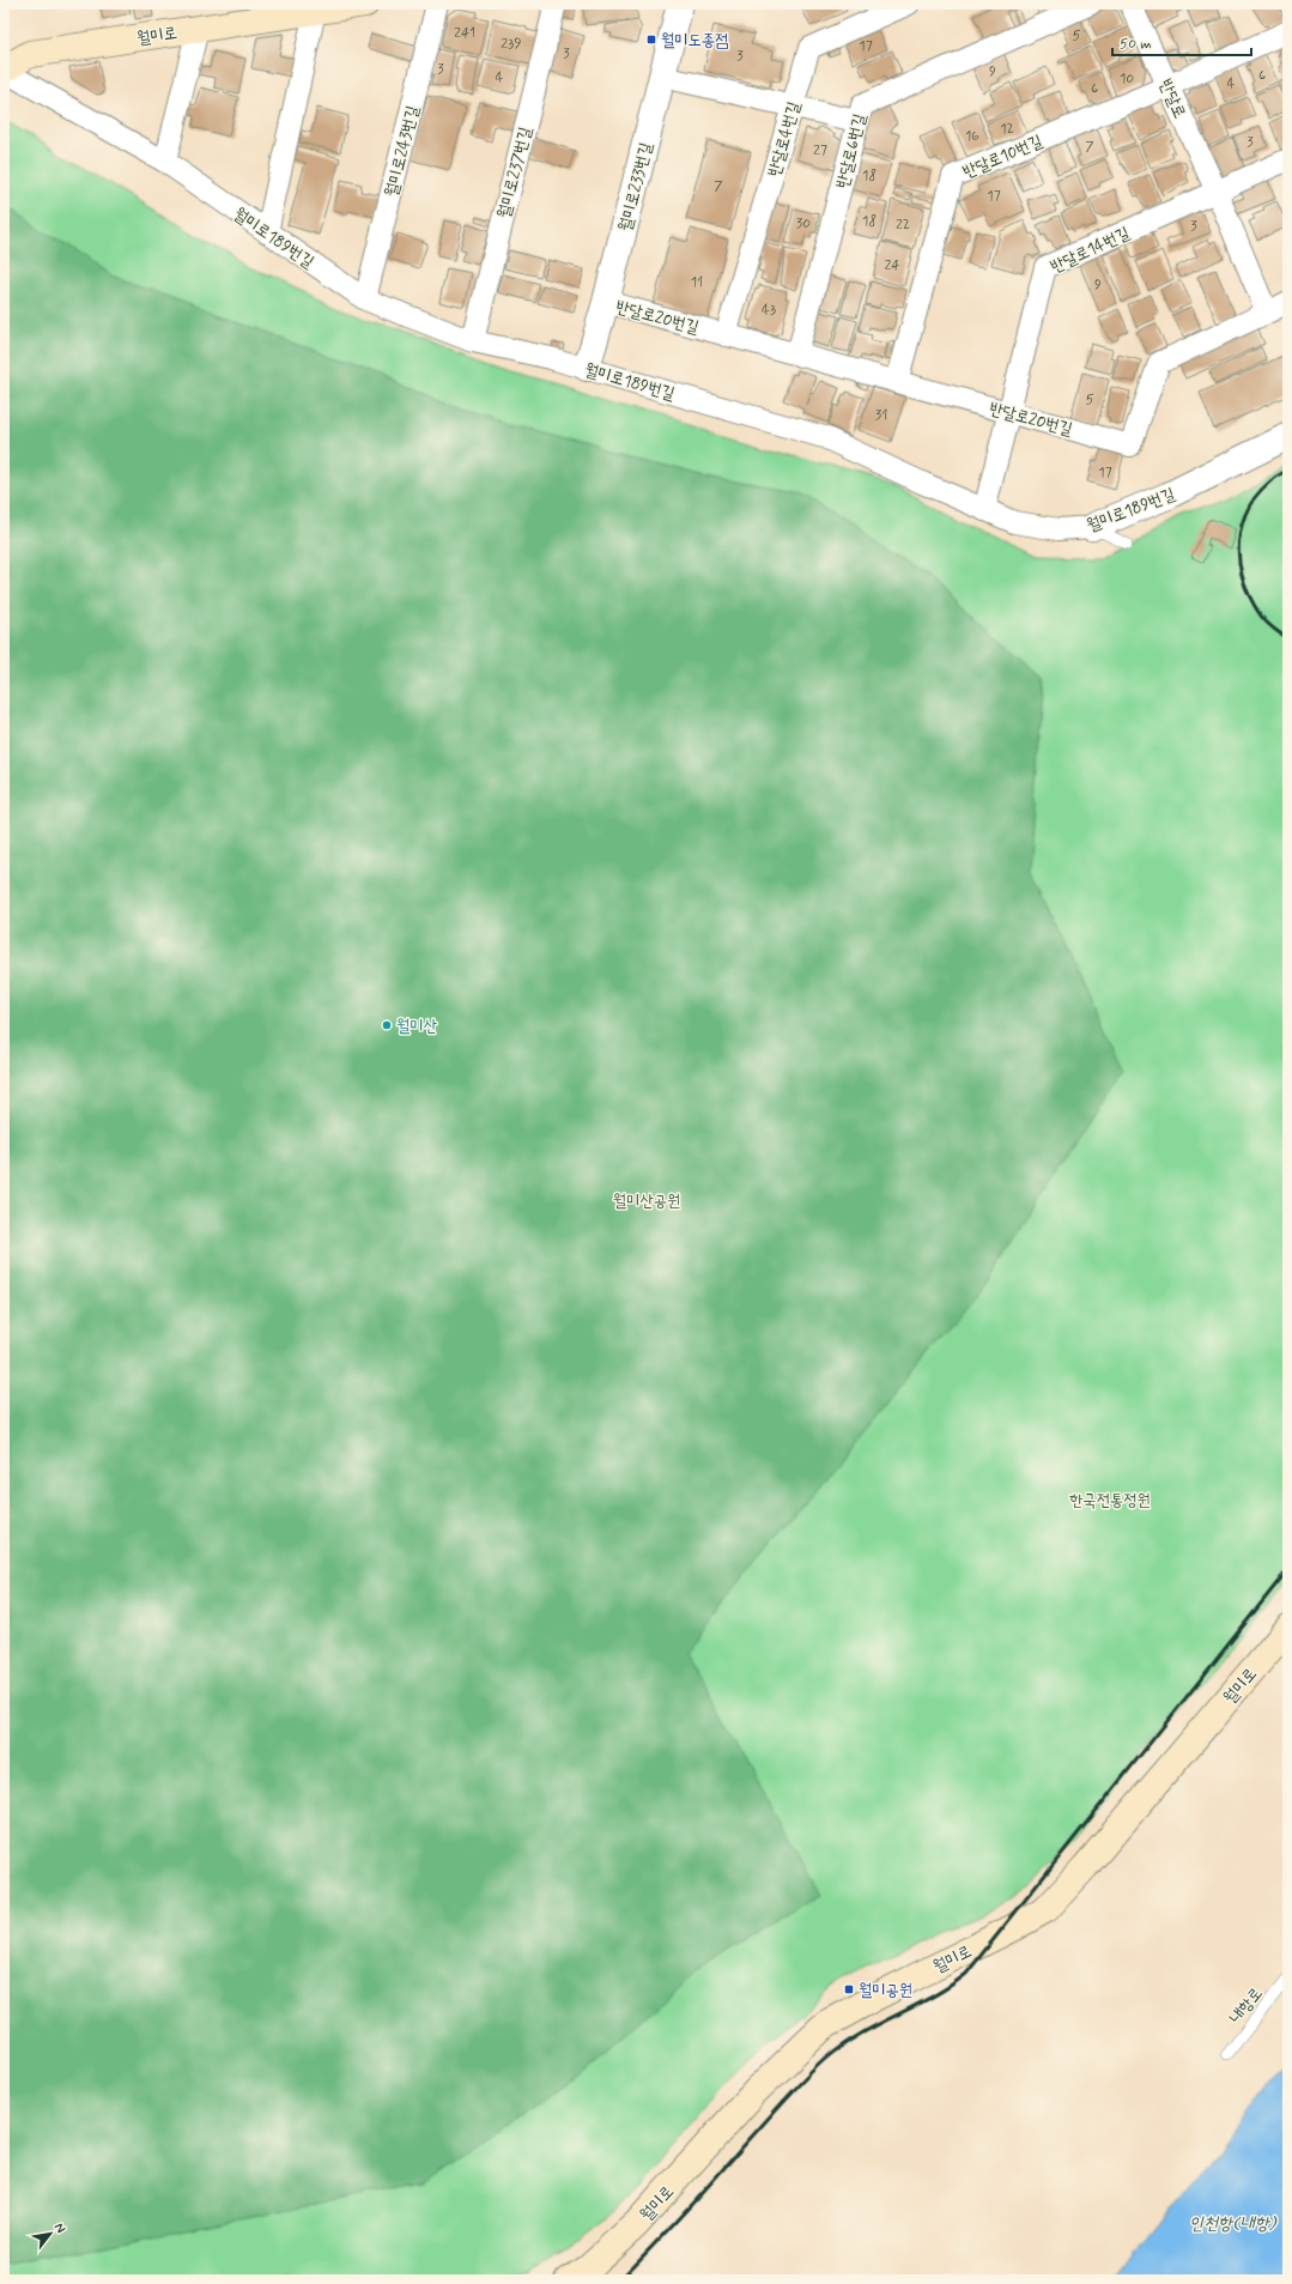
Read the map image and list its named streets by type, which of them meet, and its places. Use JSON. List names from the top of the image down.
{
  "streets": {
    "main road": ["월미로"],
    "street": [
      "반달로",
      "반달로4번길",
      "월미로243번길",
      "반달로6번길",
      "반달로10번길",
      "월미로237번길",
      "월미로233번길",
      "월미로189번길",
      "반달로14번길",
      "반달로20번길"
    ],
    "lane": ["내항로"]
  },
  "crossings": [
    ["월미로", "월미로189번길"],
    ["반달로", "반달로10번길"],
    ["반달로", "반달로14번길"],
    ["반달로4번길", "반달로20번길"],
    ["월미로243번길", "월미로189번길"],
    ["반달로6번길", "반달로20번길"],
    ["반달로10번길", "반달로20번길"],
    ["월미로237번길", "월미로189번길"],
    ["월미로233번길", "월미로189번길"],
    ["월미로233번길", "반달로20번길"],
    ["반달로14번길", "반달로20번길"]
  ],
  "water": ["인천항(내항)"],
  "parks": ["월미산공원", "한국전통정원"],
  "places": {
    "transit": ["월미도종점", "월미공원"],
    "other": ["월미산"]
  },
  "house_numbers": [
    "241",
    "5",
    "239",
    "17",
    "3",
    "3",
    "3",
    "9",
    "6",
    "4",
    "10",
    "4",
    "6",
    "12",
    "16",
    "3",
    "7",
    "27",
    "18",
    "7",
    "17",
    "18",
    "30",
    "22",
    "3",
    "24",
    "11",
    "9",
    "43",
    "5",
    "31",
    "17"
  ],
  "scale_bar": "50 m",
  "north": "top right"
}
